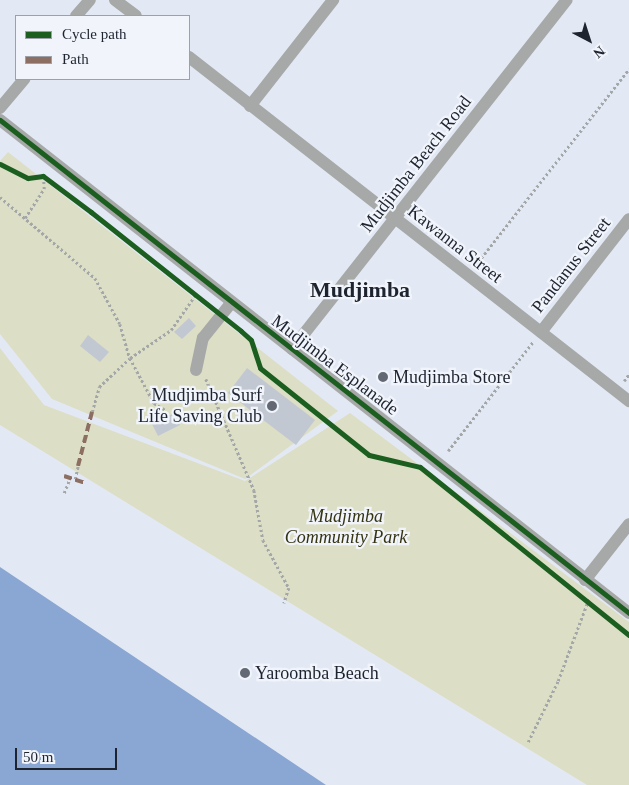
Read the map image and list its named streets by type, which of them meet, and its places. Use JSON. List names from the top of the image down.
{
  "streets": {
    "street": [
      "Mudjimba Beach Road",
      "Kawanna Street",
      "Pandanus Street",
      "Mudjimba Esplanade"
    ]
  },
  "crossings": [
    ["Mudjimba Beach Road", "Kawanna Street"],
    ["Mudjimba Beach Road", "Mudjimba Esplanade"],
    ["Kawanna Street", "Pandanus Street"]
  ],
  "districts": ["Mudjimba"],
  "parks": ["Mudjimba Community Park"],
  "places": ["Mudjimba Store", "Mudjimba Surf Life Saving Club", "Yaroomba Beach"],
  "legend": ["Cycle path", "Path"],
  "scale_bar": "50 m",
  "north": "bottom right"
}
